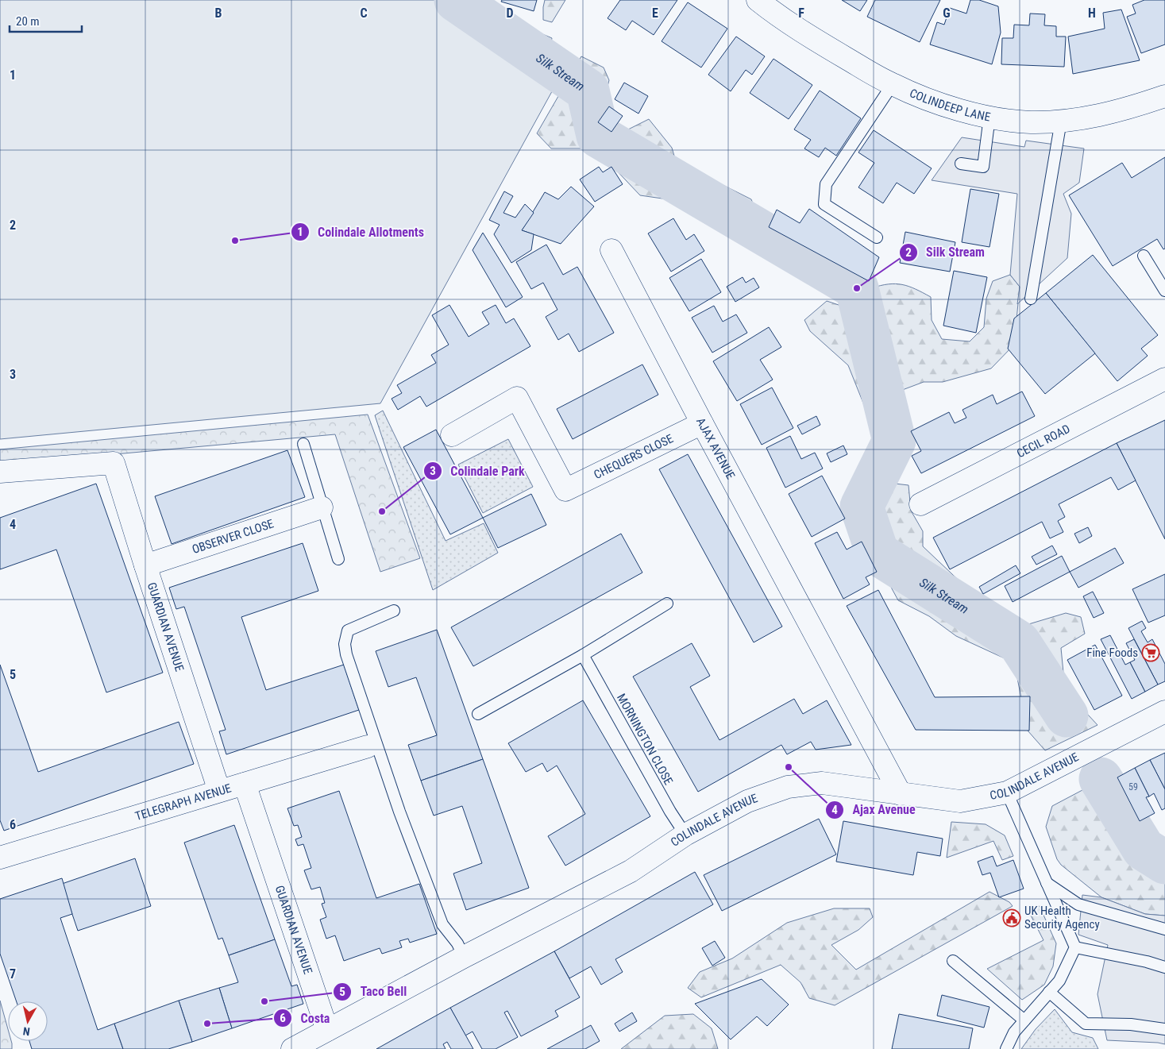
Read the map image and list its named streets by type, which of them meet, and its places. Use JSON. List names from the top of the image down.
{
  "streets": {
    "street": [
      "COLINDEEP LANE",
      "CECIL ROAD",
      "AJAX AVENUE",
      "CHEQUERS CLOSE",
      "OBSERVER CLOSE",
      "GUARDIAN AVENUE",
      "COLINDALE AVENUE",
      "TELEGRAPH AVENUE"
    ],
    "lane": ["MORNINGTON CLOSE"]
  },
  "crossings": [
    ["AJAX AVENUE", "CHEQUERS CLOSE"],
    ["AJAX AVENUE", "COLINDALE AVENUE"],
    ["OBSERVER CLOSE", "GUARDIAN AVENUE"],
    ["GUARDIAN AVENUE", "COLINDALE AVENUE"],
    ["GUARDIAN AVENUE", "TELEGRAPH AVENUE"],
    ["MORNINGTON CLOSE", "COLINDALE AVENUE"]
  ],
  "water": ["Silk Stream"],
  "places": {
    "other": [
      "Colindale Allotments",
      "Silk Stream",
      "Colindale Park",
      "Ajax Avenue",
      "Taco Bell",
      "Costa"
    ],
    "supermarket": ["Fine Foods"],
    "public building": ["UK Health Security Agency"]
  },
  "house_numbers": ["59"],
  "scale_bar": "20 m",
  "north": "bottom",
  "grid": {
    "columns": [
      "B",
      "C",
      "D",
      "E",
      "F",
      "G",
      "H"
    ],
    "rows": [
      "1",
      "2",
      "3",
      "4",
      "5",
      "6",
      "7"
    ]
  }
}
